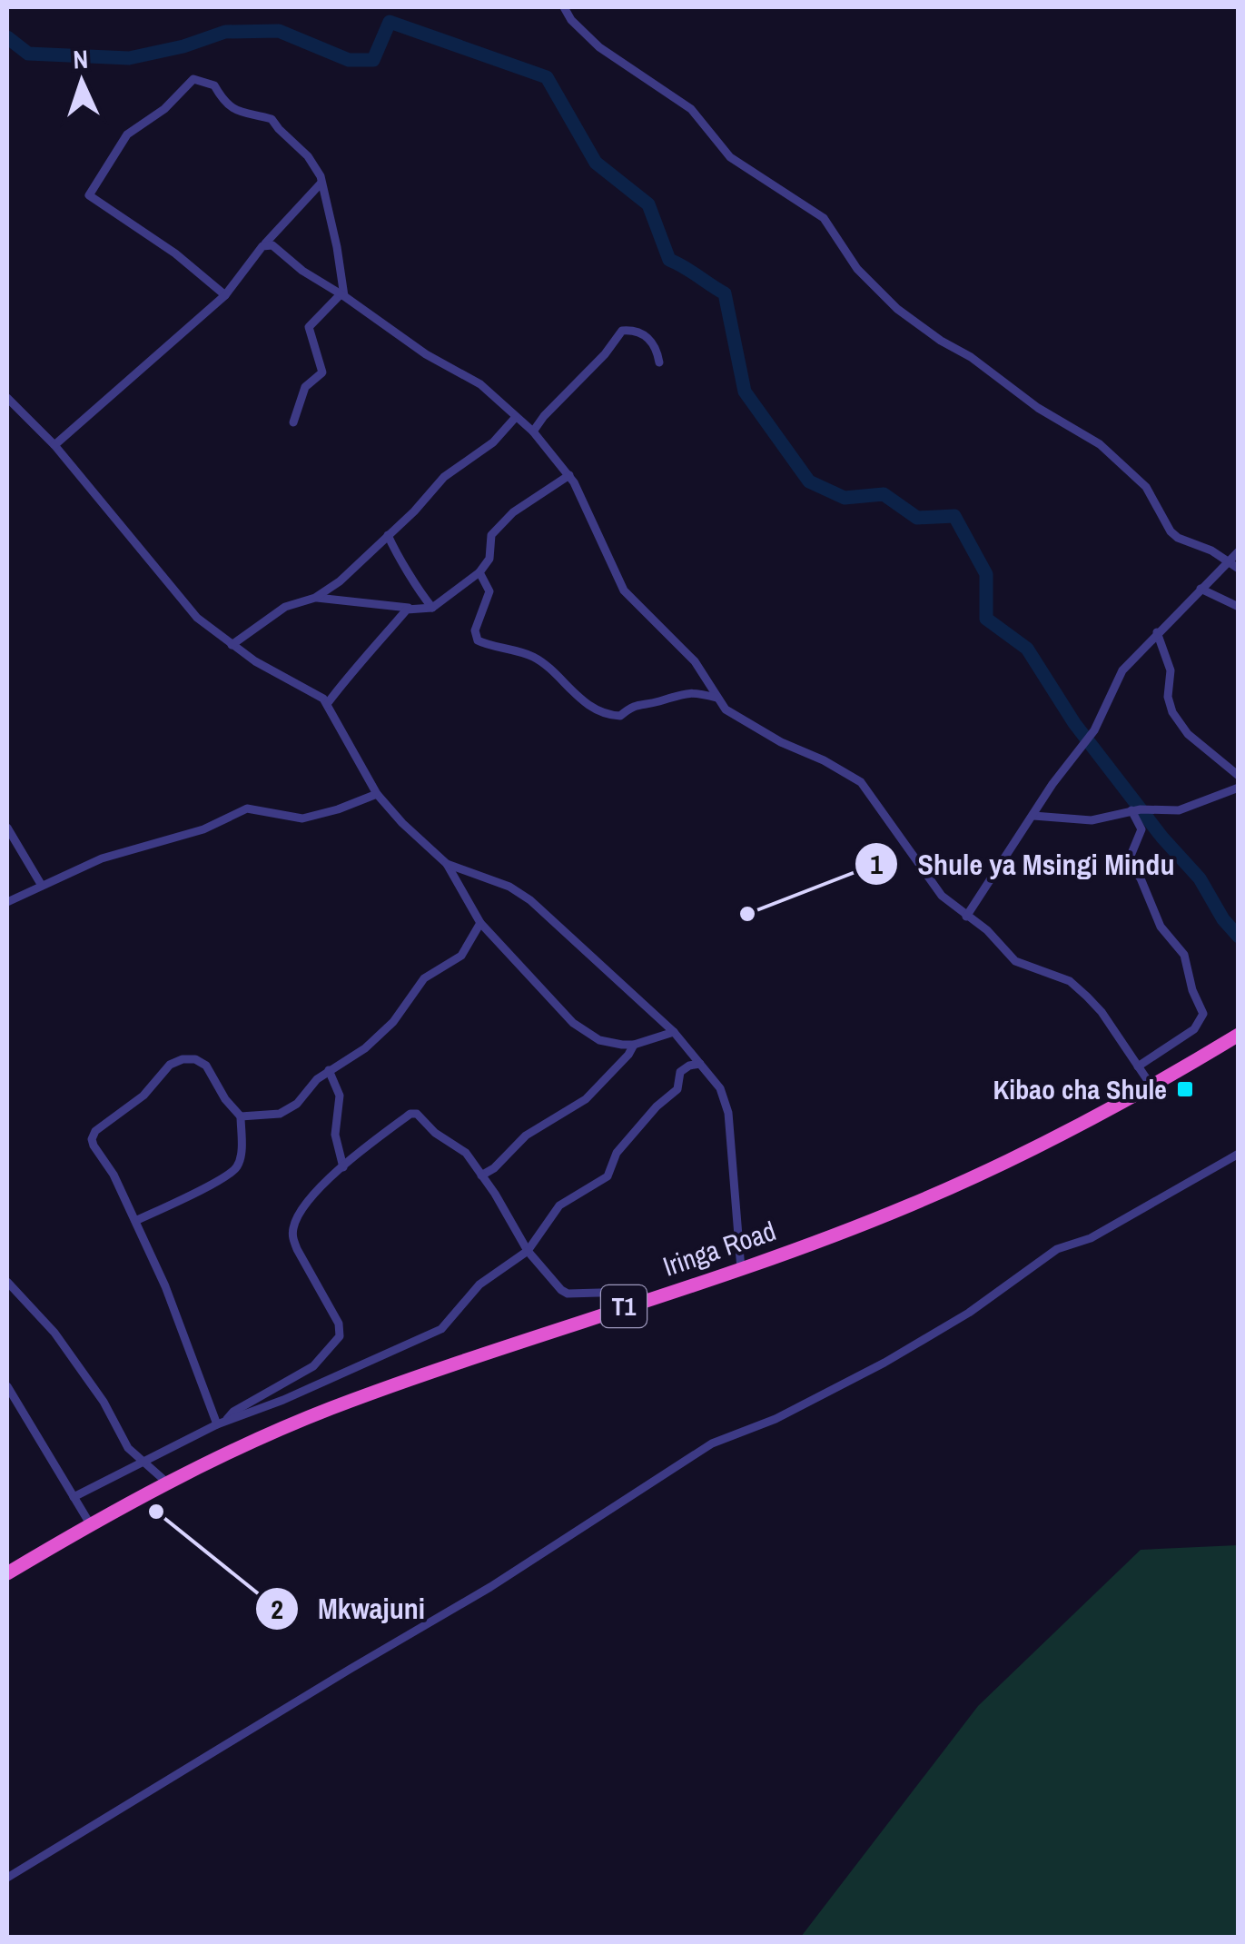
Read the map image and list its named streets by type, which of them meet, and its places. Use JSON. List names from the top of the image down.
{
  "streets": {
    "highway": ["Iringa Road", "T1"]
  },
  "places": {
    "other": ["Shule ya Msingi Mindu", "Mkwajuni"],
    "transit": ["Kibao cha Shule"]
  },
  "north": "top"
}
